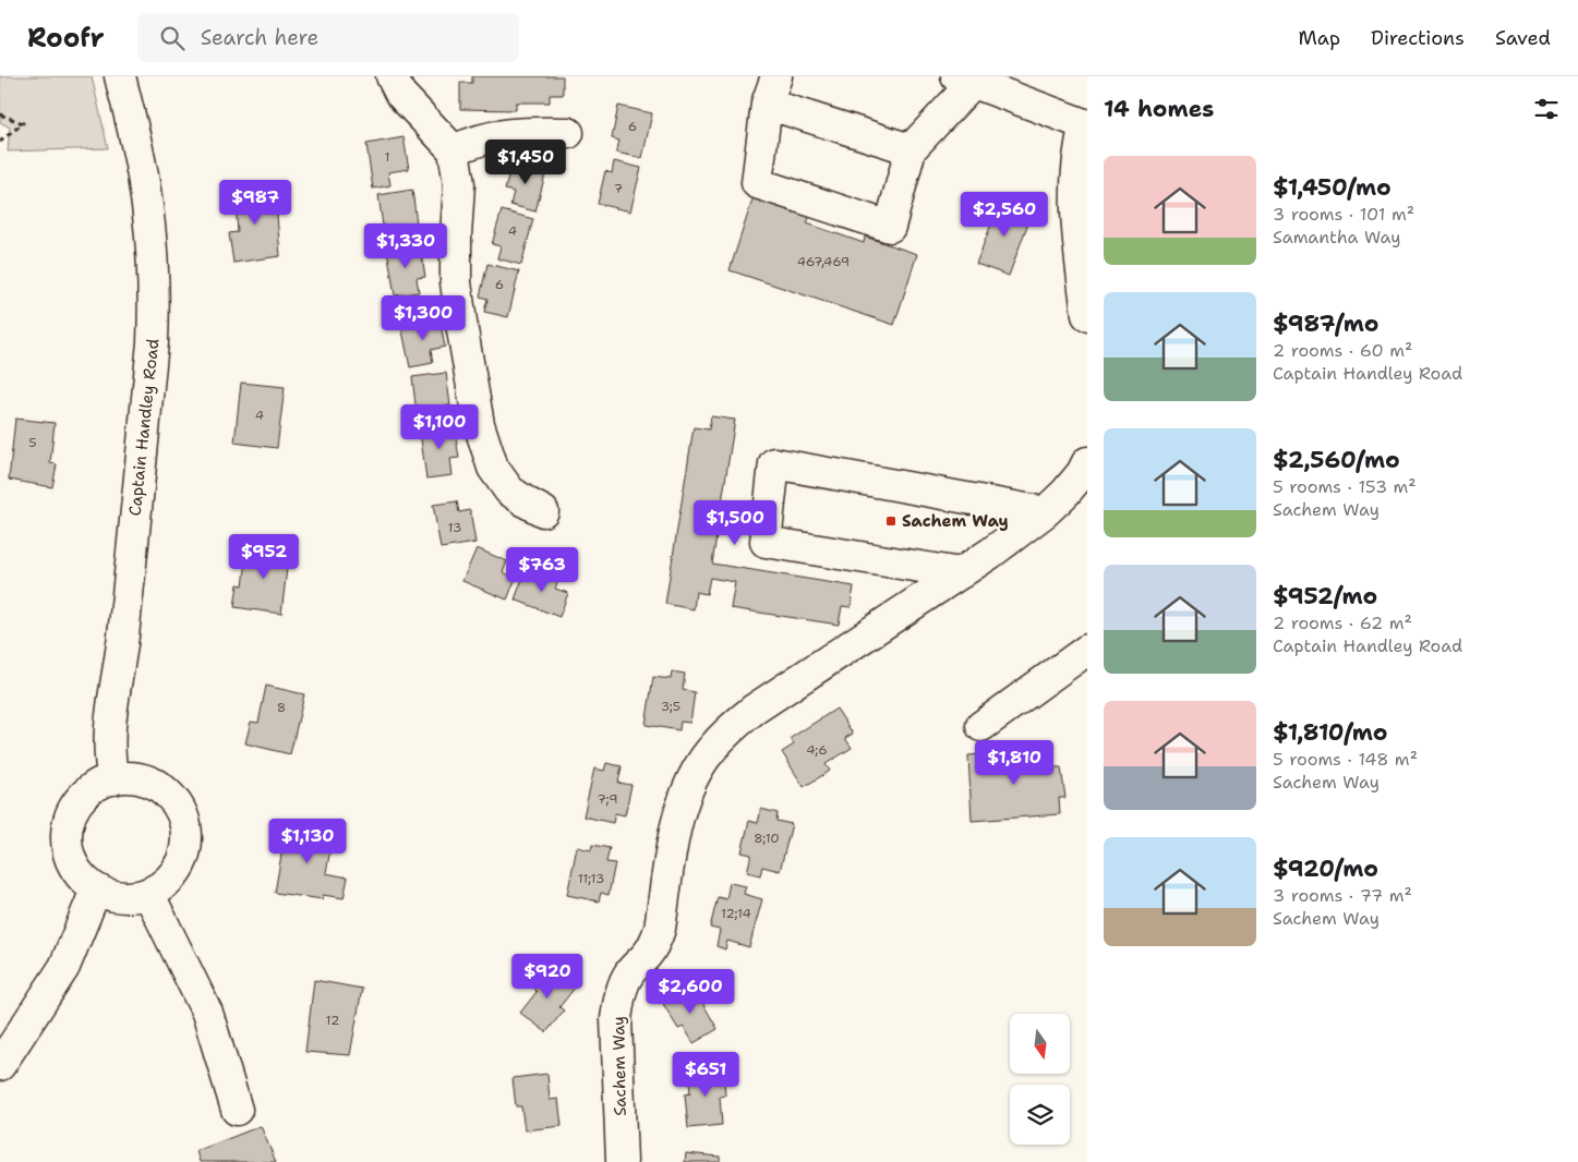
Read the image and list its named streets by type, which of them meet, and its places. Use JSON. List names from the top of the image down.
{
  "streets": {
    "street": ["Captain Handley Road", "Sachem Way"]
  },
  "places": {
    "transit": ["Sachem Way"]
  },
  "house_numbers": [
    "6",
    "1",
    "7",
    "4",
    "467,469",
    "6",
    "4",
    "5",
    "13",
    "3;5",
    "8",
    "4;6",
    "7;9",
    "8;10",
    "11;13",
    "12;14",
    "12"
  ],
  "north": "bottom",
  "page": {
    "header": "Roofr",
    "search": "Search here",
    "nav": ["Map", "Directions", "Saved"],
    "heading": "14 homes",
    "price": [
      "$1,450",
      "$987",
      "$2,560",
      "$1,330",
      "$1,300",
      "$1,100",
      "$1,500",
      "$952",
      "$763",
      "$1,810",
      "$1,130",
      "$920",
      "$2,600",
      "$651"
    ],
    "list": [
      {
        "name": "$1,450/mo",
        "note": "3 rooms · 101 m² · Samantha Way"
      },
      {
        "name": "$987/mo",
        "note": "2 rooms · 60 m² · Captain Handley Road"
      },
      {
        "name": "$2,560/mo",
        "note": "5 rooms · 153 m² · Sachem Way"
      },
      {
        "name": "$952/mo",
        "note": "2 rooms · 62 m² · Captain Handley Road"
      },
      {
        "name": "$1,810/mo",
        "note": "5 rooms · 148 m² · Sachem Way"
      },
      {
        "name": "$920/mo",
        "note": "3 rooms · 77 m² · Sachem Way"
      }
    ]
  }
}
